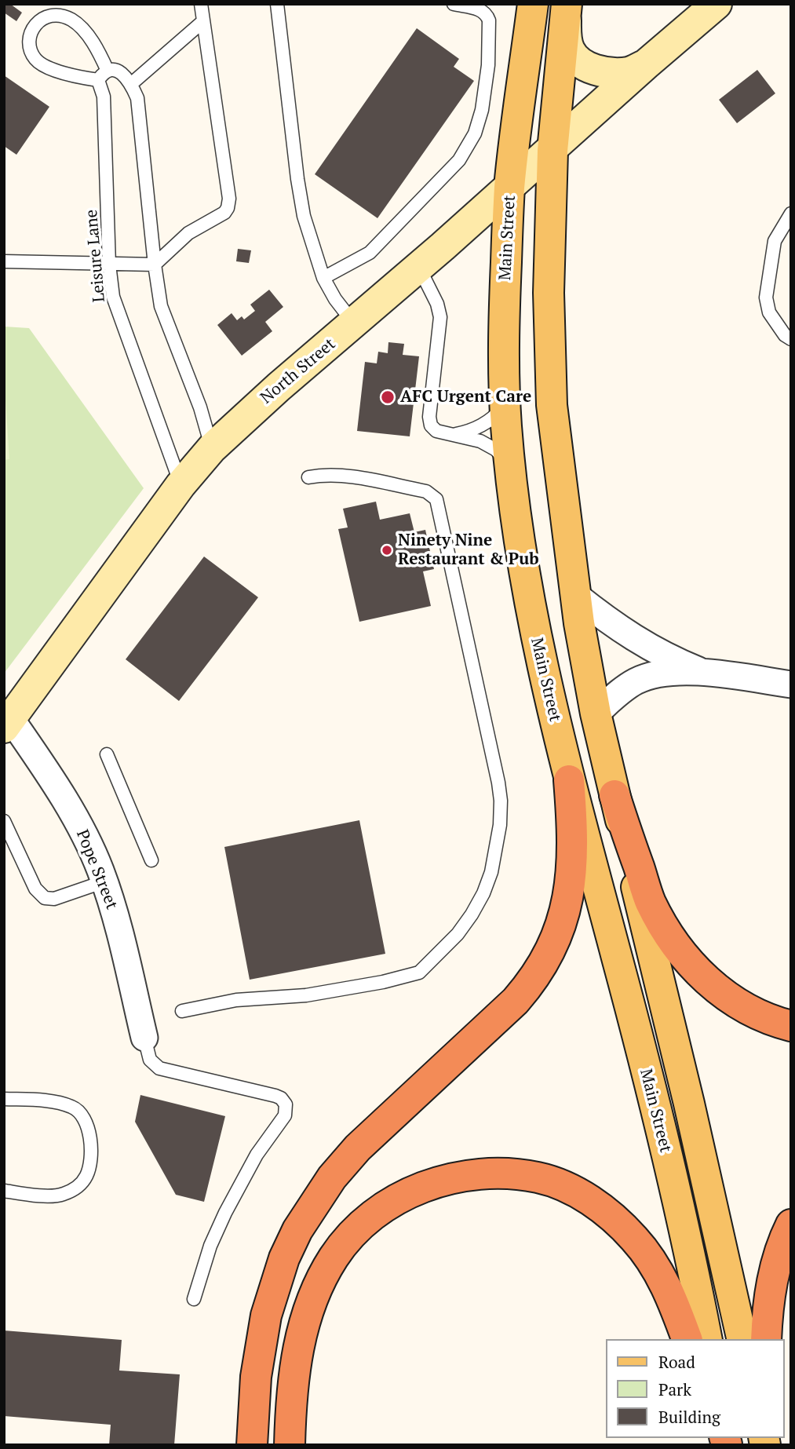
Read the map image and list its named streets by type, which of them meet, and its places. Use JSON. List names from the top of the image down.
{
  "streets": {
    "main road": ["Main Street", "North Street"],
    "street": ["Pope Street"],
    "lane": ["Leisure Lane"]
  },
  "crossings": [
    ["Main Street", "North Street"],
    ["Leisure Lane", "North Street"],
    ["North Street", "Pope Street"]
  ],
  "places": ["AFC Urgent Care", "Ninety Nine Restaurant & Pub"],
  "legend": ["Road", "Park", "Building"]
}
